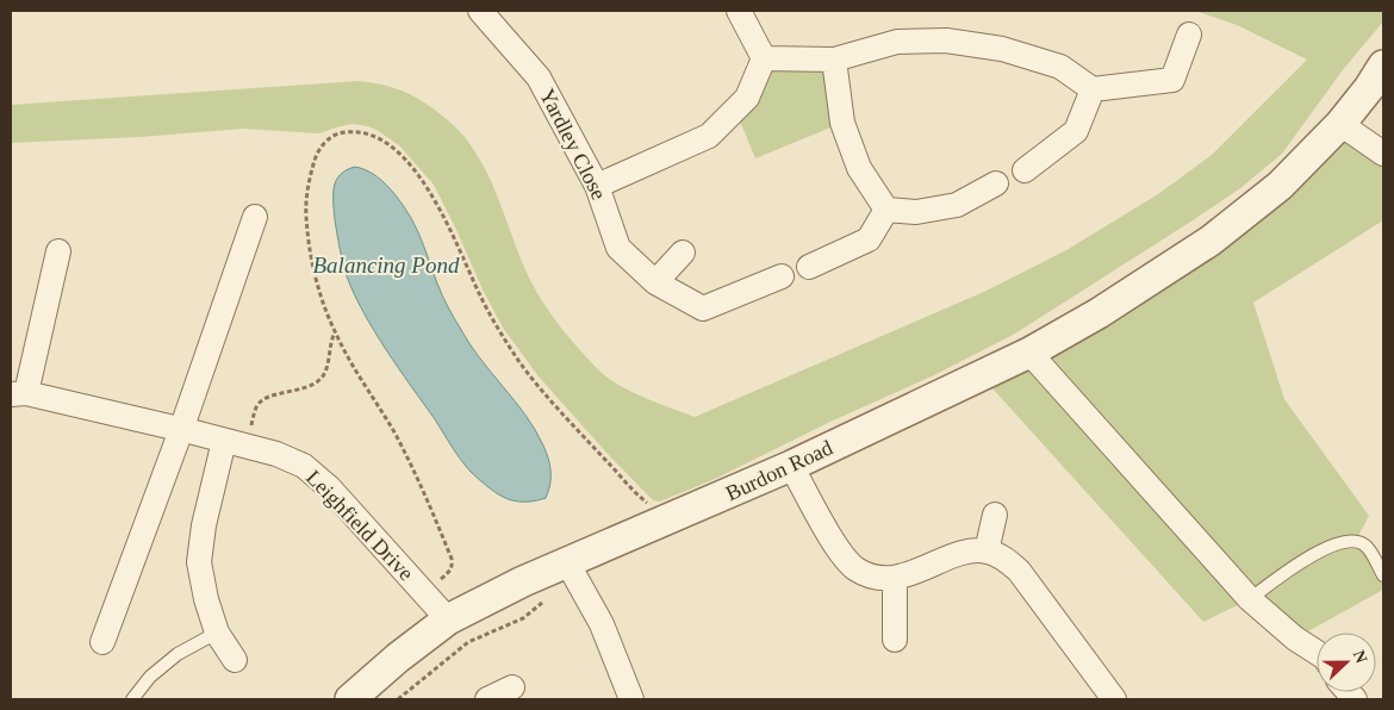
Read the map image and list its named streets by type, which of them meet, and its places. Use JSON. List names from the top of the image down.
{
  "streets": {
    "street": ["Yardley Close", "Burdon Road", "Leighfield Drive"]
  },
  "crossings": [
    ["Burdon Road", "Leighfield Drive"]
  ],
  "water": ["Balancing Pond"],
  "north": "right"
}
